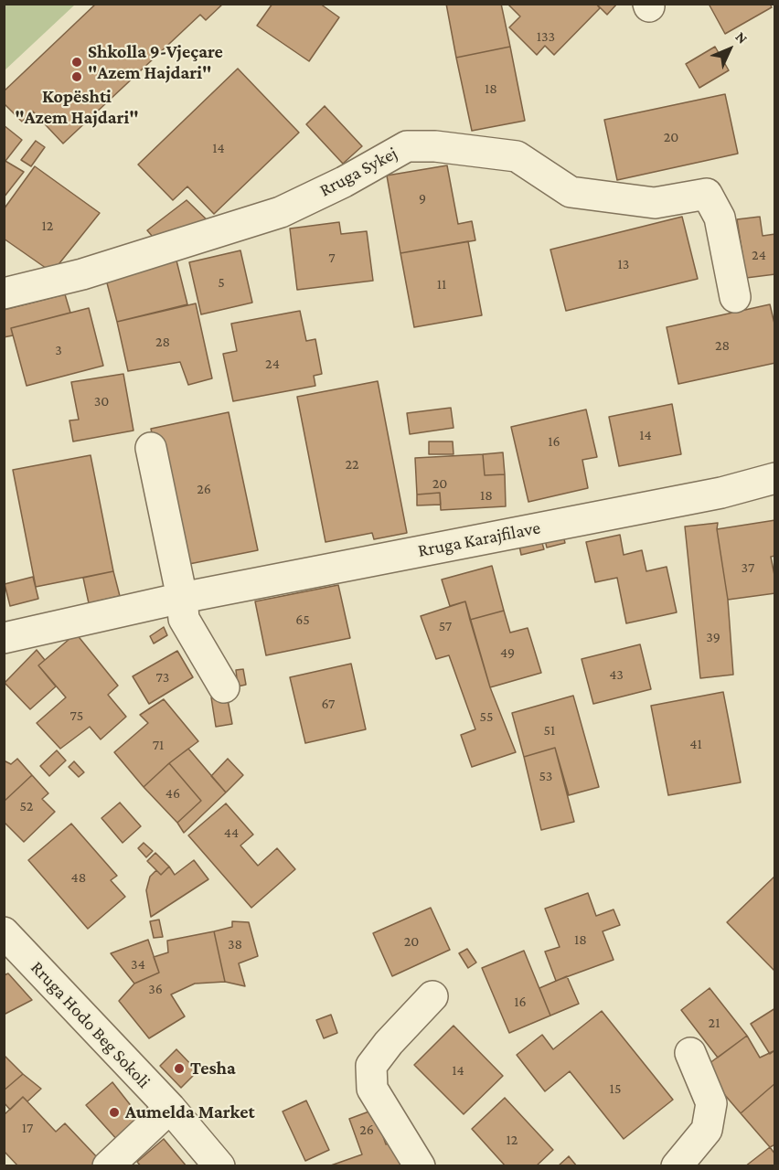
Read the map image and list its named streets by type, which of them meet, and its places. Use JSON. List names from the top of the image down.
{
  "streets": {
    "street": ["Rruga Sykej", "Rruga Karajfilave", "Rruga Hodo Beg Sokoli"]
  },
  "places": [
    "Shkolla 9-Vjeçare \"Azem Hajdari\"",
    "Kopështi \"Azem Hajdari\"",
    "Tesha",
    "Aumelda Market"
  ],
  "house_numbers": [
    "133",
    "18",
    "20",
    "14",
    "9",
    "12",
    "24",
    "7",
    "13",
    "5",
    "11",
    "28",
    "28",
    "3",
    "24",
    "30",
    "14",
    "16",
    "22",
    "20",
    "26",
    "18",
    "37",
    "65",
    "57",
    "39",
    "49",
    "43",
    "73",
    "67",
    "75",
    "55",
    "51",
    "41",
    "71",
    "53",
    "46",
    "52",
    "44",
    "48",
    "18",
    "20",
    "38",
    "34",
    "36",
    "16",
    "21",
    "14",
    "15",
    "17",
    "26",
    "12"
  ],
  "north": "top right"
}
